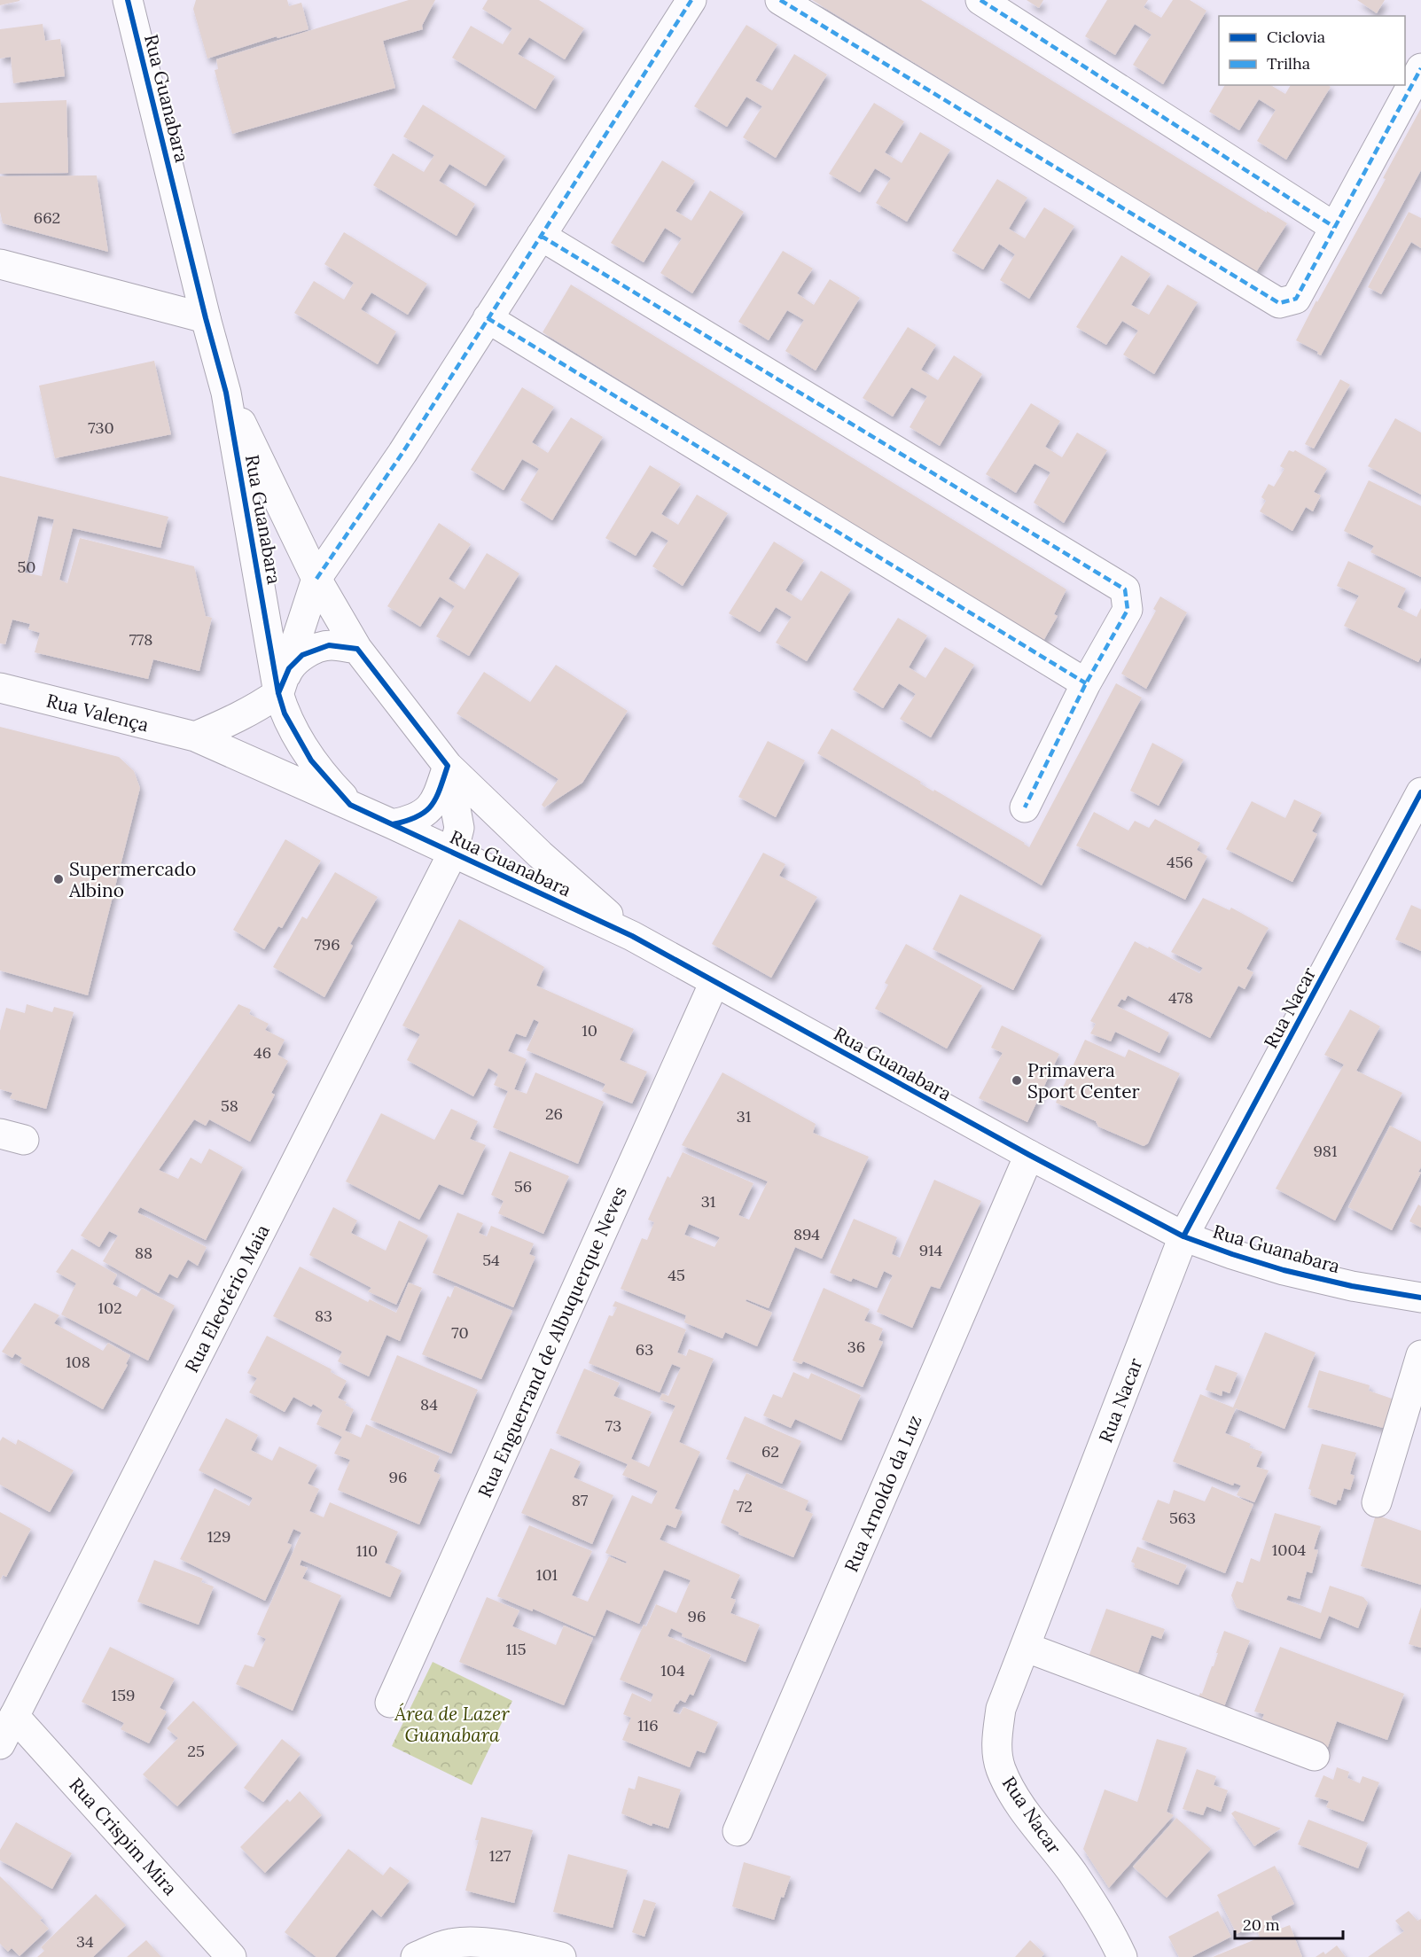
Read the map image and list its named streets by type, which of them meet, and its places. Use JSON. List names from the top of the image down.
{
  "streets": {
    "street": [
      "Rua Guanabara",
      "Rua Valença",
      "Rua Nacar",
      "Rua Eleotério Maia",
      "Rua Enguerrand de Albuquerque Neves",
      "Rua Arnoldo da Luz",
      "Rua Crispim Mira"
    ]
  },
  "crossings": [
    ["Rua Guanabara", "Rua Valença"],
    ["Rua Guanabara", "Rua Nacar"],
    ["Rua Guanabara", "Rua Eleotério Maia"],
    ["Rua Guanabara", "Rua Enguerrand de Albuquerque Neves"],
    ["Rua Guanabara", "Rua Arnoldo da Luz"],
    ["Rua Eleotério Maia", "Rua Crispim Mira"]
  ],
  "parks": ["Área de Lazer Guanabara"],
  "places": ["Supermercado Albino", "Primavera Sport Center"],
  "house_numbers": [
    "662",
    "730",
    "50",
    "778",
    "456",
    "796",
    "478",
    "10",
    "46",
    "58",
    "26",
    "31",
    "981",
    "56",
    "31",
    "894",
    "914",
    "88",
    "54",
    "45",
    "102",
    "83",
    "70",
    "36",
    "63",
    "108",
    "84",
    "73",
    "62",
    "96",
    "87",
    "72",
    "563",
    "129",
    "1004",
    "110",
    "101",
    "96",
    "115",
    "104",
    "159",
    "116",
    "25",
    "127",
    "34"
  ],
  "legend": ["Ciclovia", "Trilha"],
  "scale_bar": "20 m"
}
